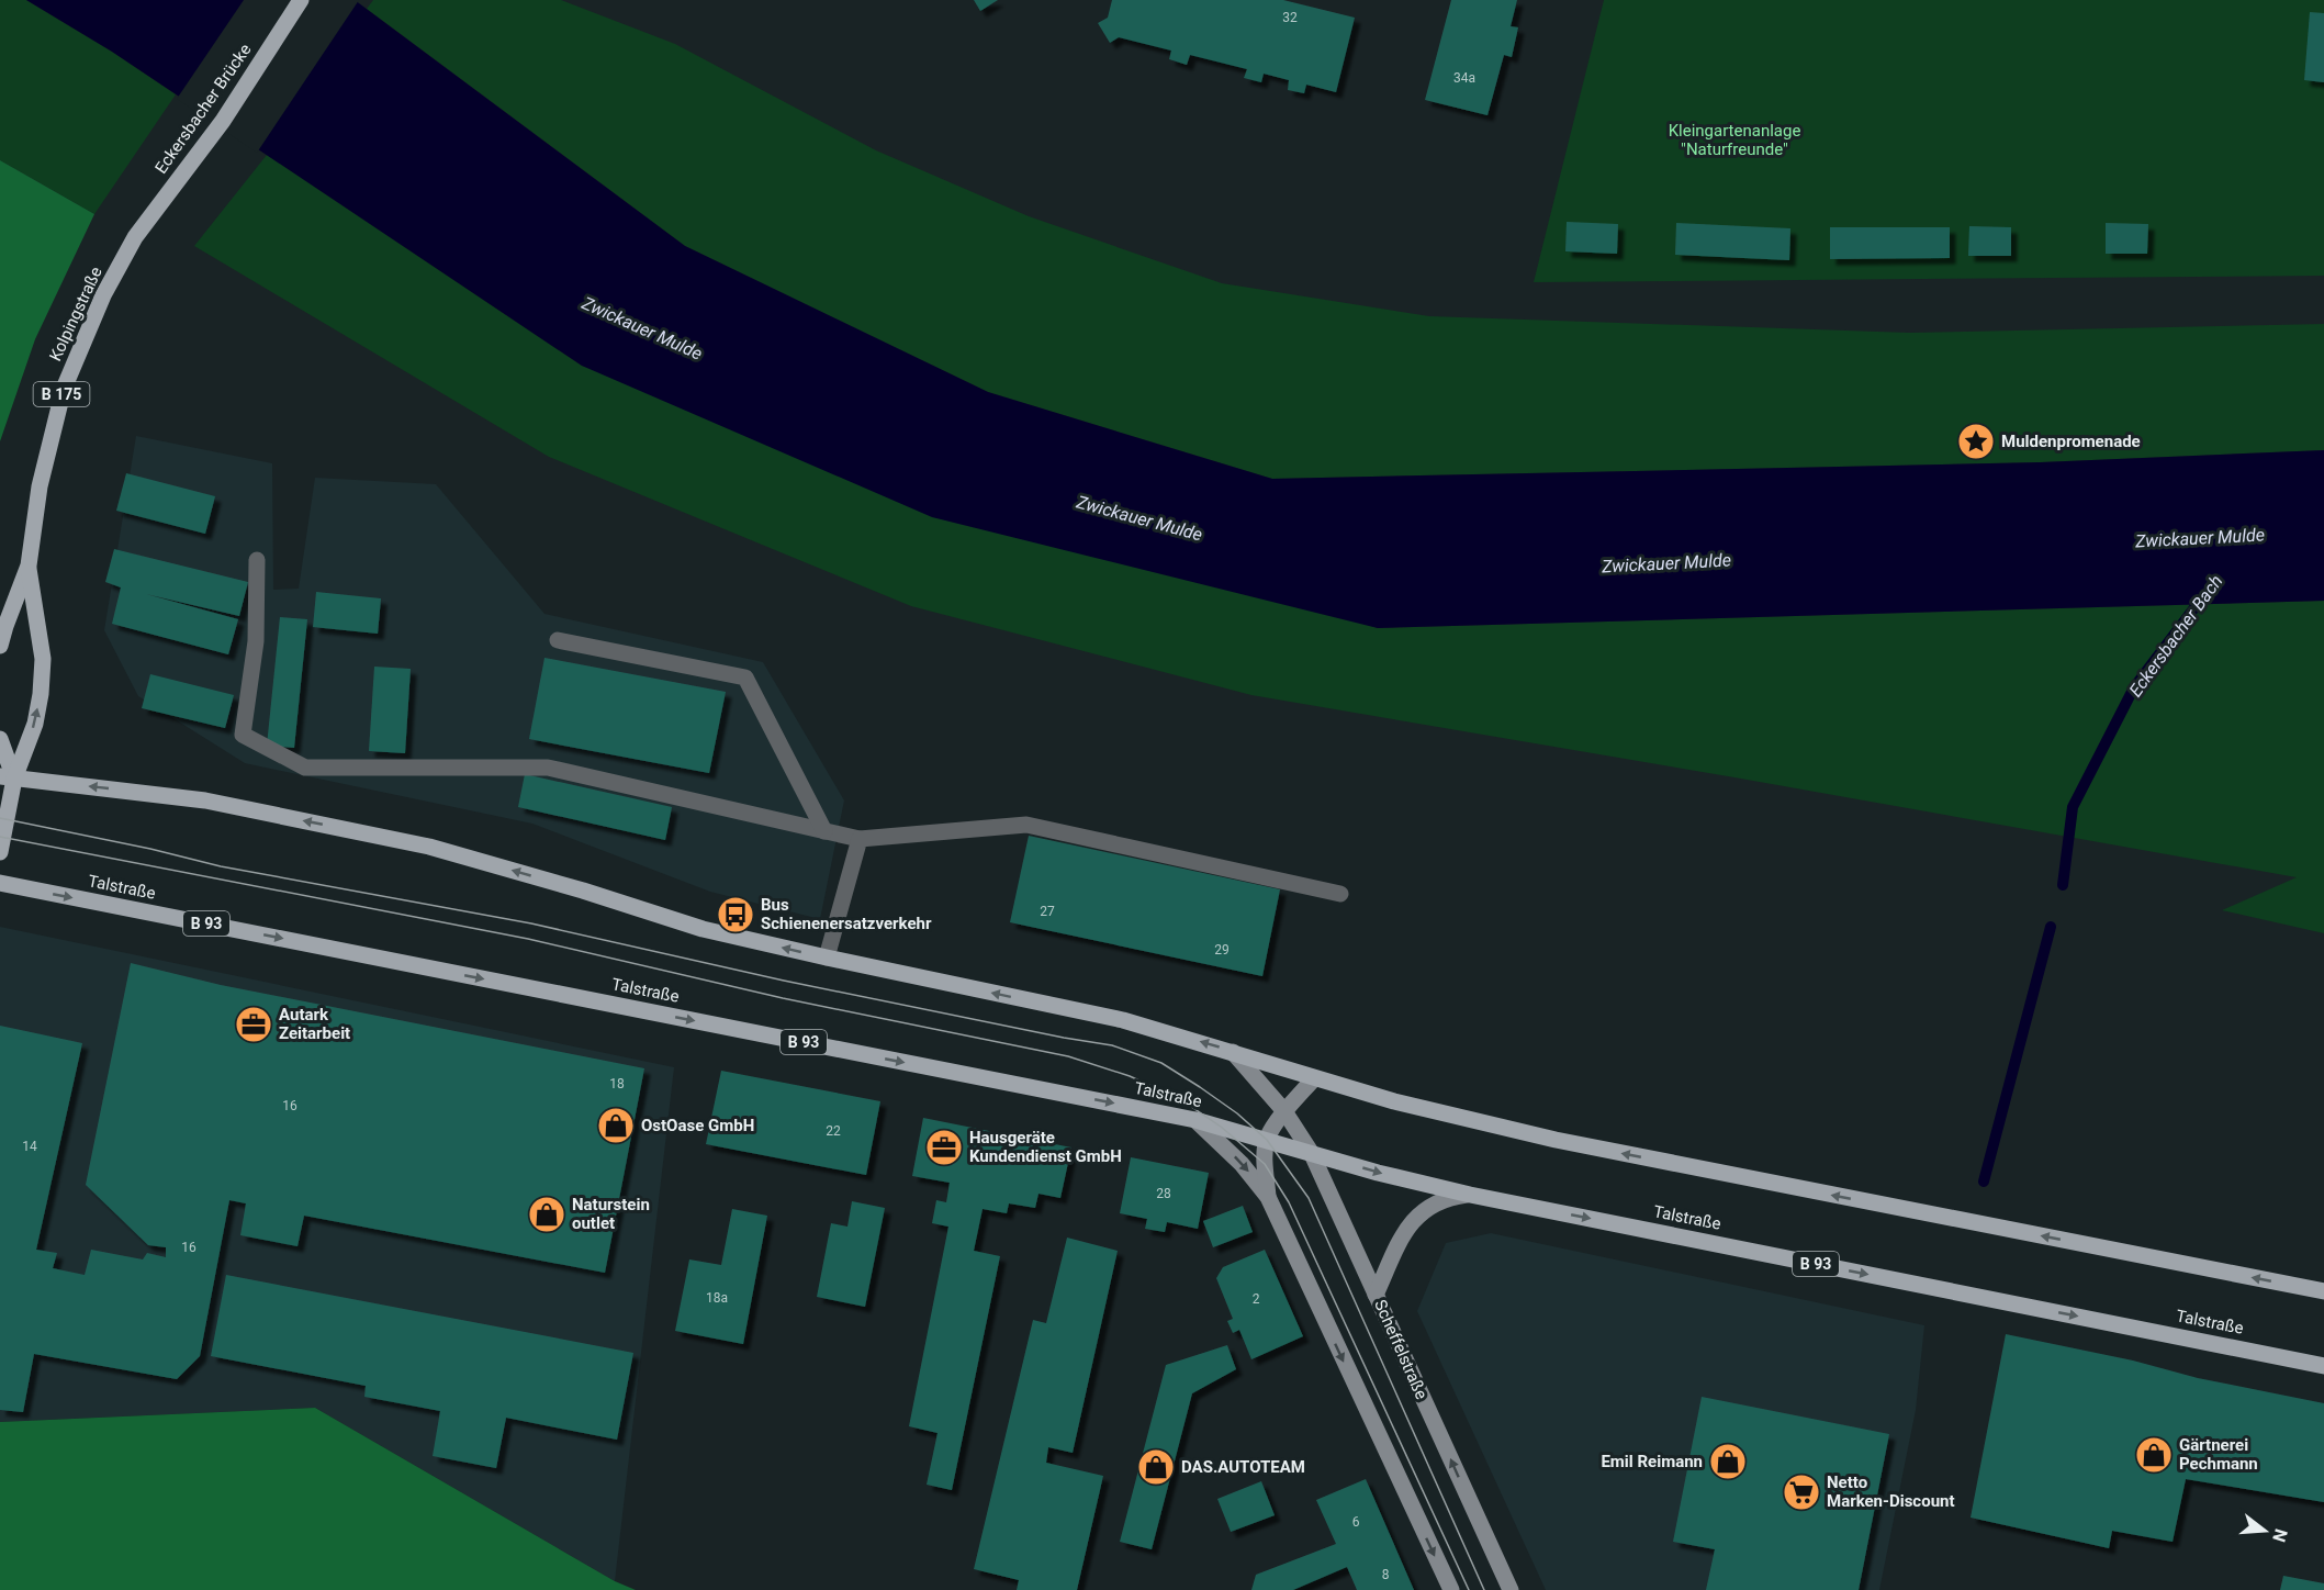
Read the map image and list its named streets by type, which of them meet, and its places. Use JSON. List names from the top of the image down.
{
  "streets": {
    "main road": [
      "Eckersbacher Brücke",
      "Kolpingstraße",
      "B 175",
      "Talstraße",
      "B 93"
    ],
    "street": ["Scheffelstraße"]
  },
  "crossings": [
    ["Eckersbacher Brücke", "Kolpingstraße"],
    ["Kolpingstraße", "B 175"],
    ["Talstraße", "Scheffelstraße"]
  ],
  "water": ["Zwickauer Mulde", "Eckersbacher Bach"],
  "parks": ["Kleingartenanlage \"Naturfreunde\""],
  "places": {
    "place": ["Muldenpromenade"],
    "bus stop": ["Bus Schienenersatzverkehr"],
    "office": ["Autark Zeitarbeit", "Hausgeräte Kundendienst GmbH"],
    "shop": [
      "OstOase GmbH",
      "Naturstein outlet",
      "Gärtnerei Pechmann",
      "Emil Reimann",
      "DAS.AUTOTEAM"
    ],
    "supermarket": ["Netto Marken-Discount"]
  },
  "house_numbers": [
    "32",
    "34a",
    "27",
    "29",
    "18",
    "16",
    "22",
    "14",
    "28",
    "16",
    "18a",
    "2",
    "6",
    "8"
  ],
  "north": "right"
}
